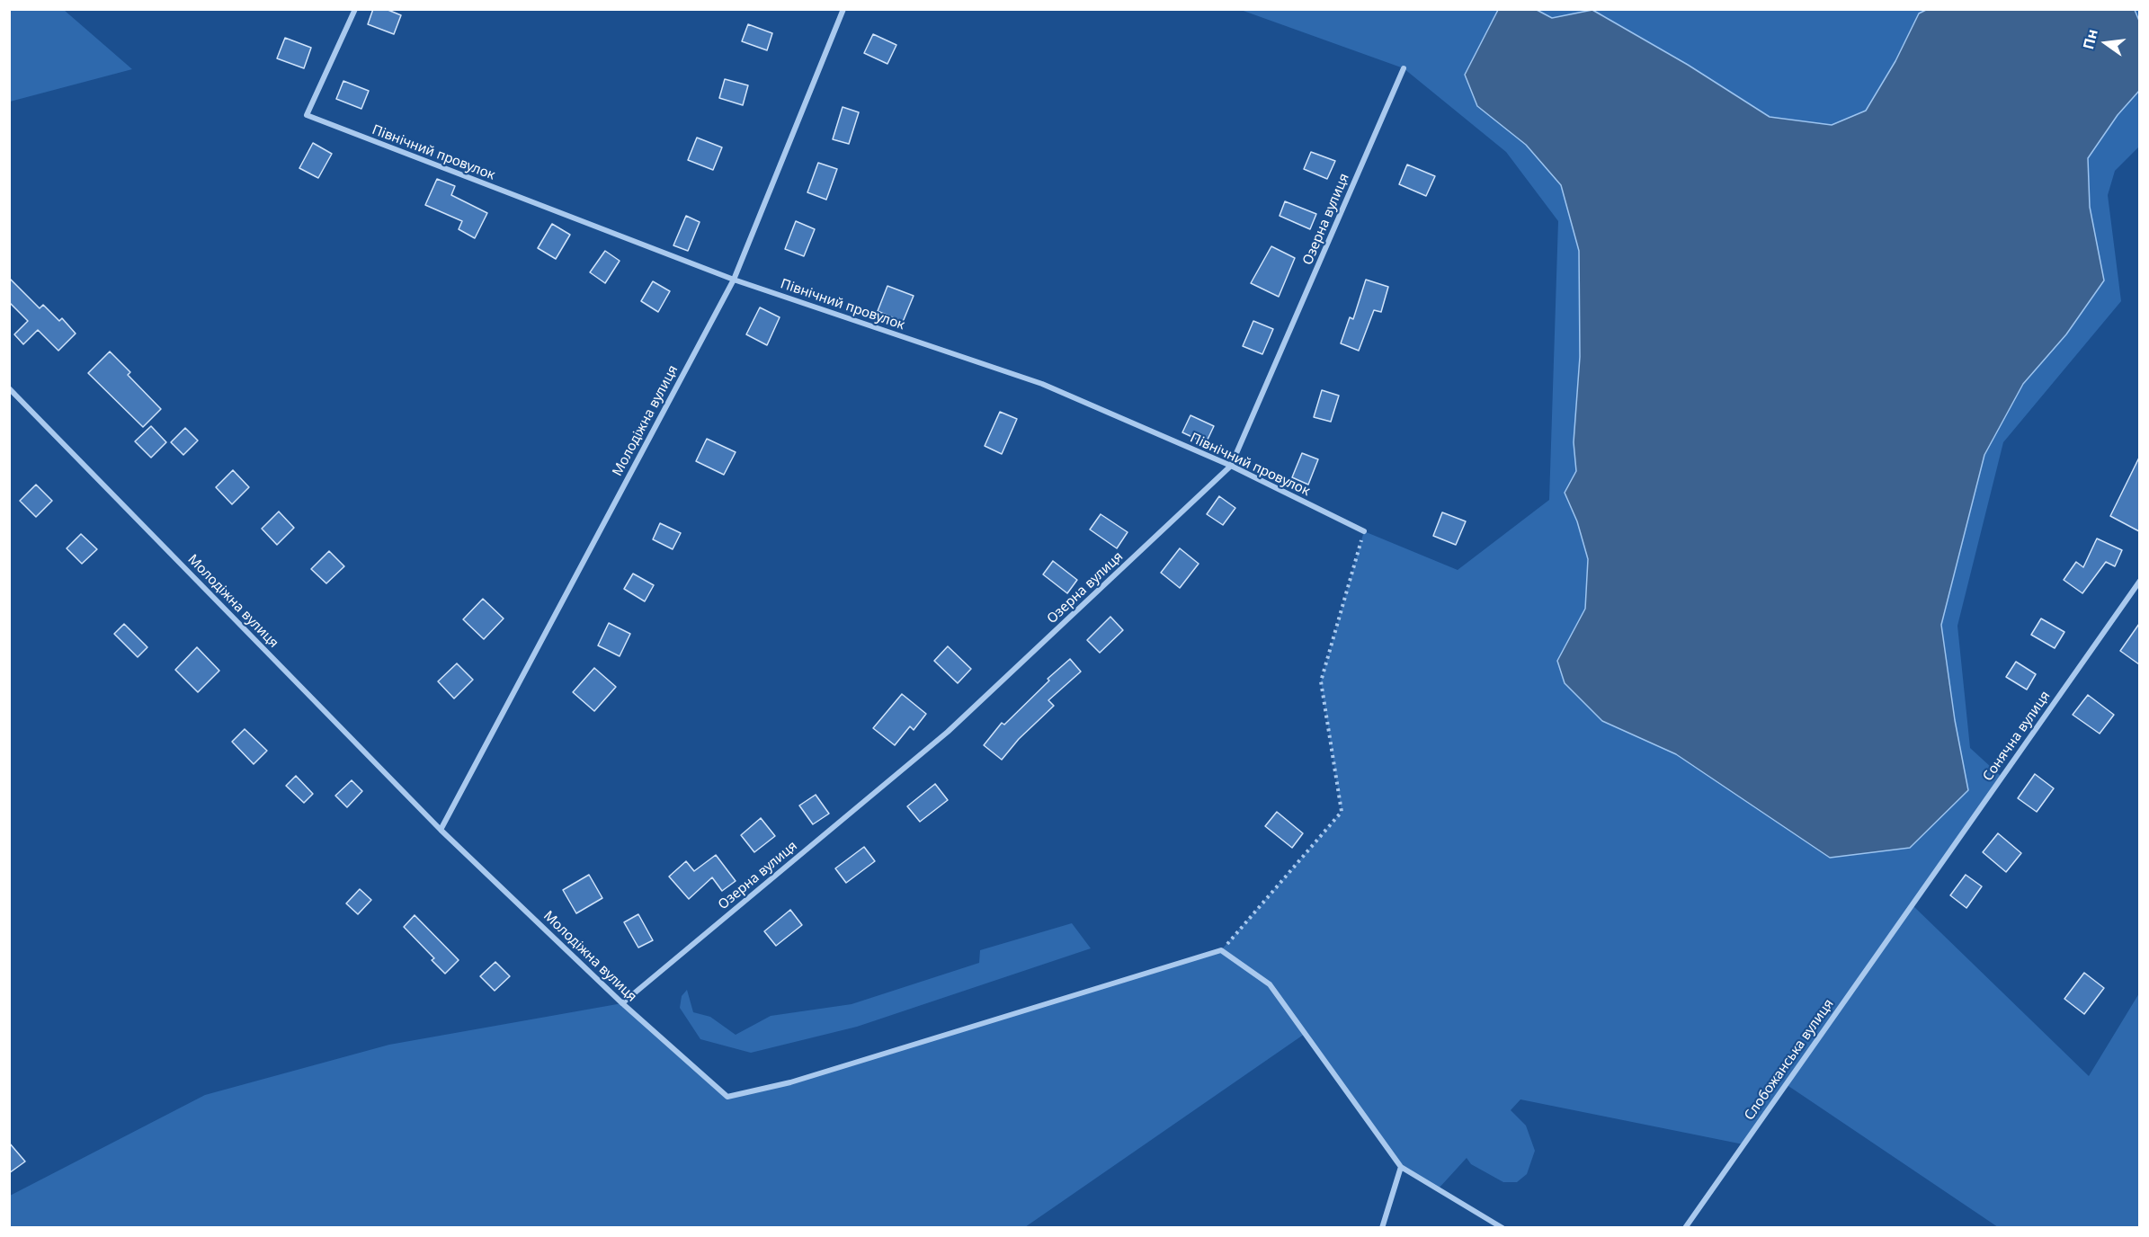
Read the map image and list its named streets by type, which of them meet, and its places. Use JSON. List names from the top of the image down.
{
  "streets": {
    "street": [
      "Північний провулок",
      "Озерна вулиця",
      "Молодіжна вулиця",
      "Сонячна вулиця",
      "Слобожанська вулиця"
    ]
  },
  "crossings": [
    ["Північний провулок", "Озерна вулиця"],
    ["Північний провулок", "Молодіжна вулиця"],
    ["Озерна вулиця", "Молодіжна вулиця"],
    ["Сонячна вулиця", "Слобожанська вулиця"]
  ],
  "north": "left"
}
